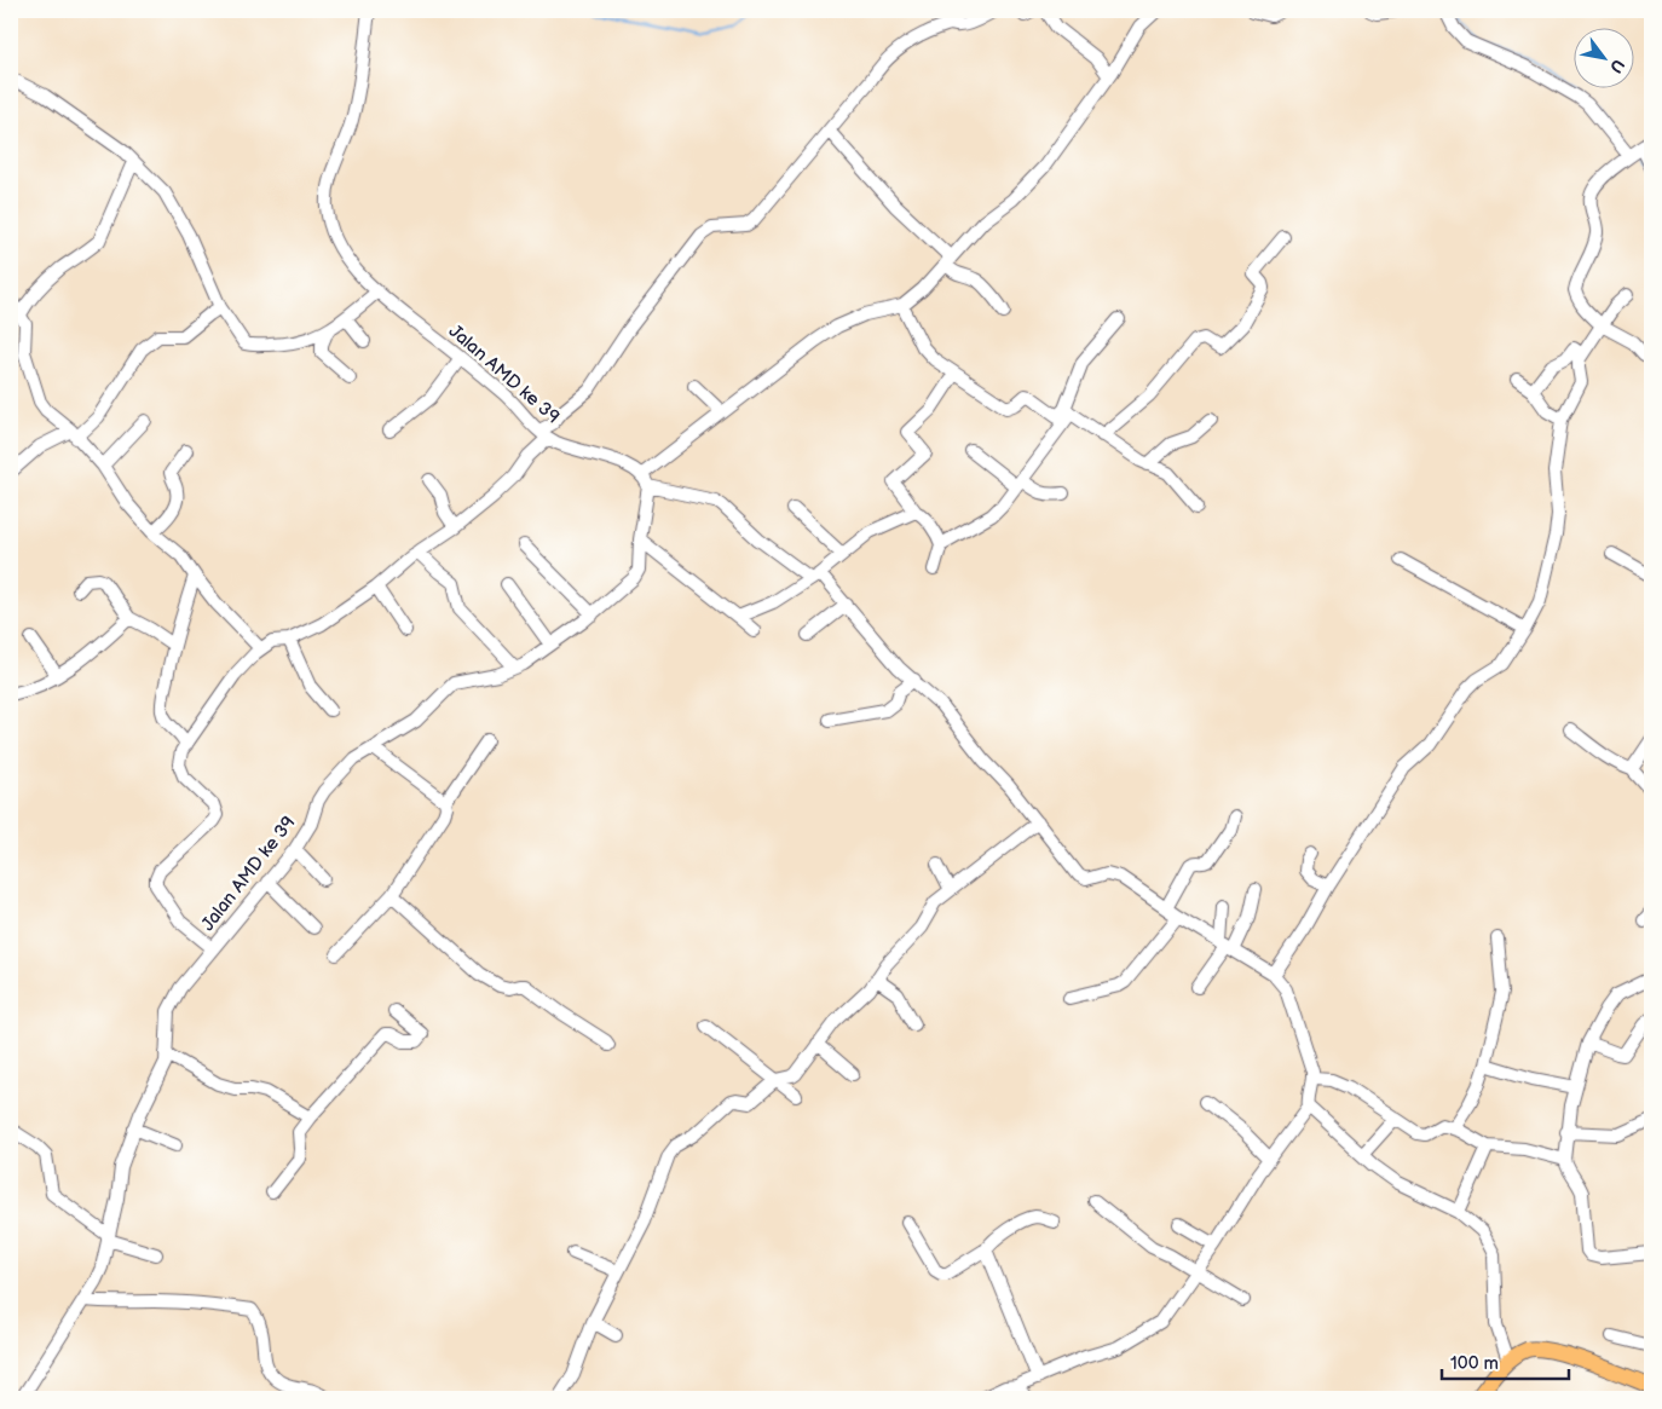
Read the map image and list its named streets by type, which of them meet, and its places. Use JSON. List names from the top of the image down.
{
  "streets": {
    "street": ["Jalan AMD ke 39"]
  },
  "scale_bar": "100 m",
  "north": "bottom right"
}
